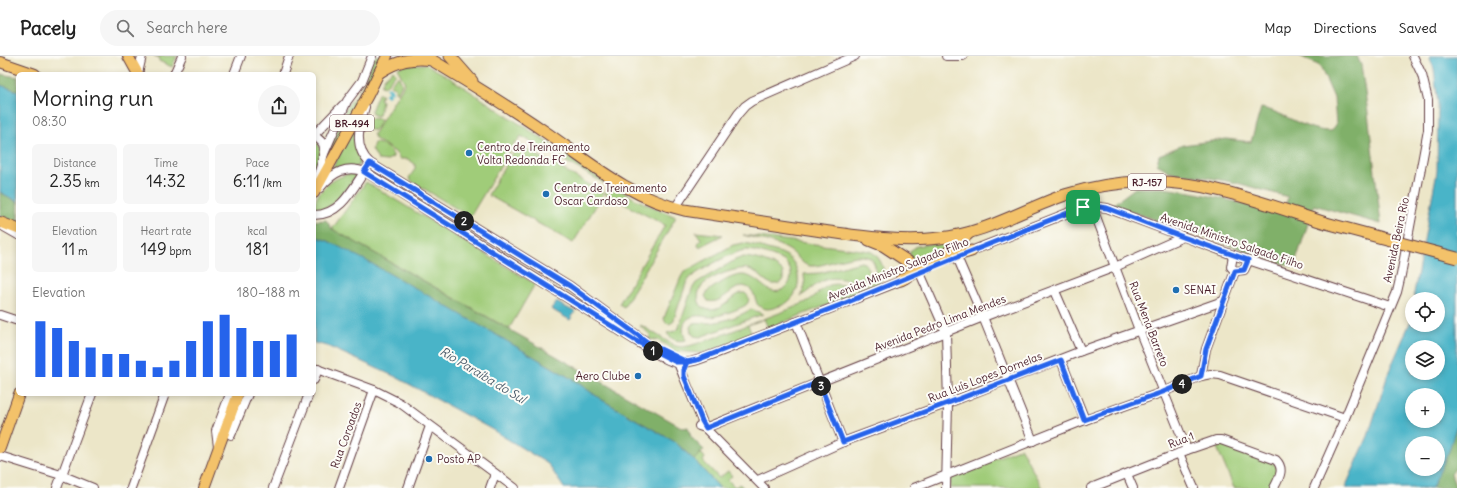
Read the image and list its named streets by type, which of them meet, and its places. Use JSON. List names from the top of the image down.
{
  "streets": {
    "highway": ["RJ-157"],
    "main road": ["BR-494"],
    "street": [
      "Avenida Beira Rio",
      "Avenida Ministro Salgado Filho",
      "Avenida Pedro Lima Mendes",
      "Rua Mena Barreto",
      "Rua Luís Lopes Dornelas",
      "Rua Coroados",
      "Rua 1"
    ]
  },
  "crossings": [
    ["Avenida Beira Rio", "Avenida Ministro Salgado Filho"],
    ["Avenida Ministro Salgado Filho", "Avenida Pedro Lima Mendes"],
    ["Avenida Ministro Salgado Filho", "Rua Mena Barreto"],
    ["Avenida Pedro Lima Mendes", "Rua Mena Barreto"],
    ["Rua Mena Barreto", "Rua Luís Lopes Dornelas"],
    ["Rua Mena Barreto", "Rua 1"]
  ],
  "water": ["Rio Paraíba do Sul"],
  "places": [
    "Centro de Treinamento Volta Redonda FC",
    "Centro de Treinamento Oscar Cardoso",
    "SENAI",
    "Aero Clube",
    "Posto AP"
  ],
  "page": {
    "header": "Pacely",
    "search": "Search here",
    "nav": ["Map", "Directions", "Saved"],
    "heading": ["Morning run", "08:30"],
    "stats": [
      ["Distance", "2.35 km"],
      ["Time", "14:32"],
      ["Pace", "6:11 /km"],
      ["Elevation", "11 m"],
      ["Heart rate", "149 bpm"],
      ["kcal", "181"]
    ],
    "pins": [
      "2",
      "1",
      "4",
      "3"
    ],
    "chart": ["Elevation", "180–188 m"],
    "map_buttons": ["+", "−"]
  }
}
